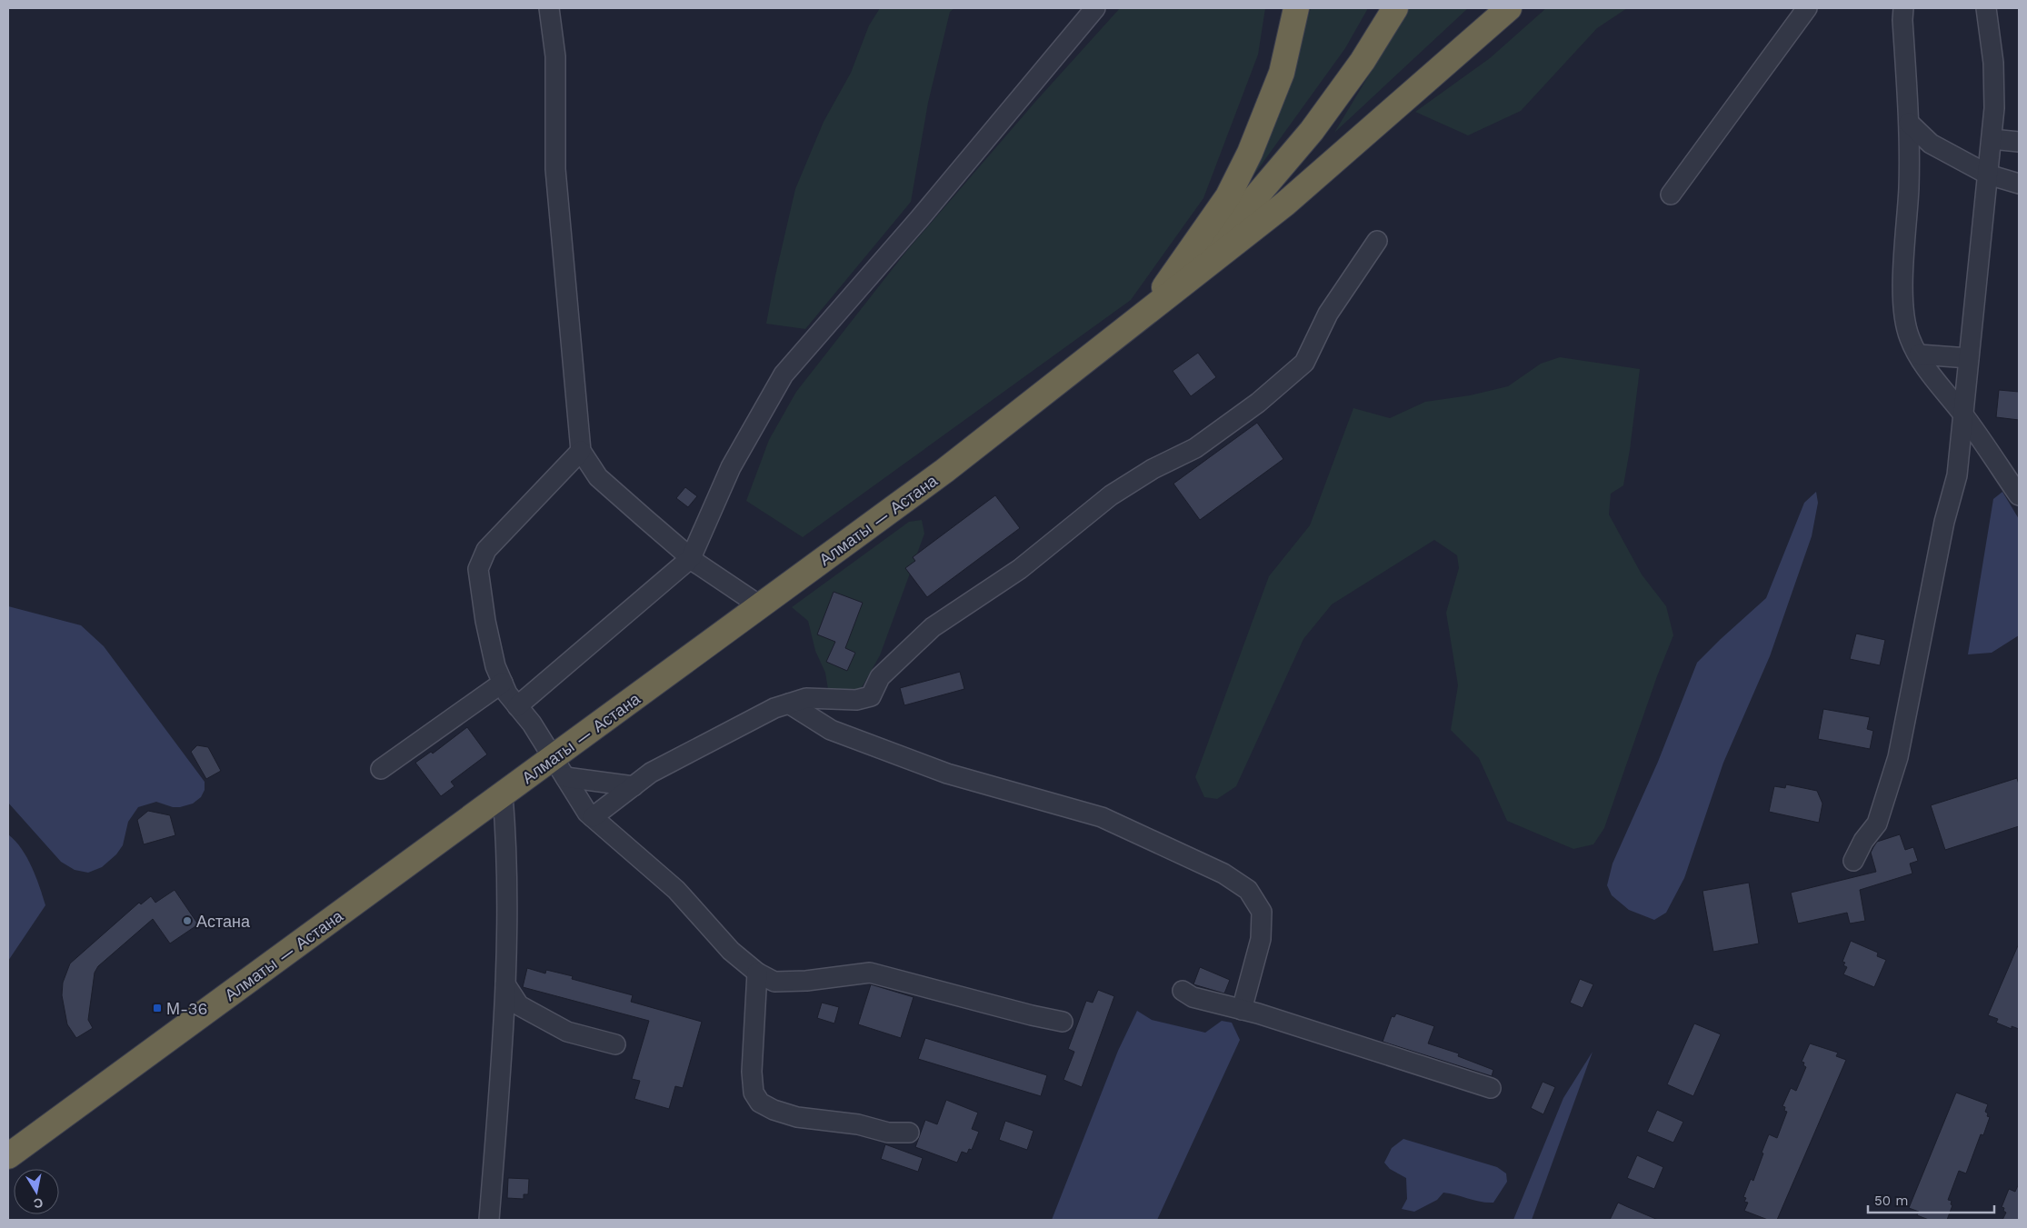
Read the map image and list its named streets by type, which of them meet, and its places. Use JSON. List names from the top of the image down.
{
  "streets": {
    "highway": ["Алматы — Астана"]
  },
  "places": {
    "other": ["Астана"],
    "transit": ["М-36"]
  },
  "scale_bar": "50 m",
  "north": "bottom"
}
